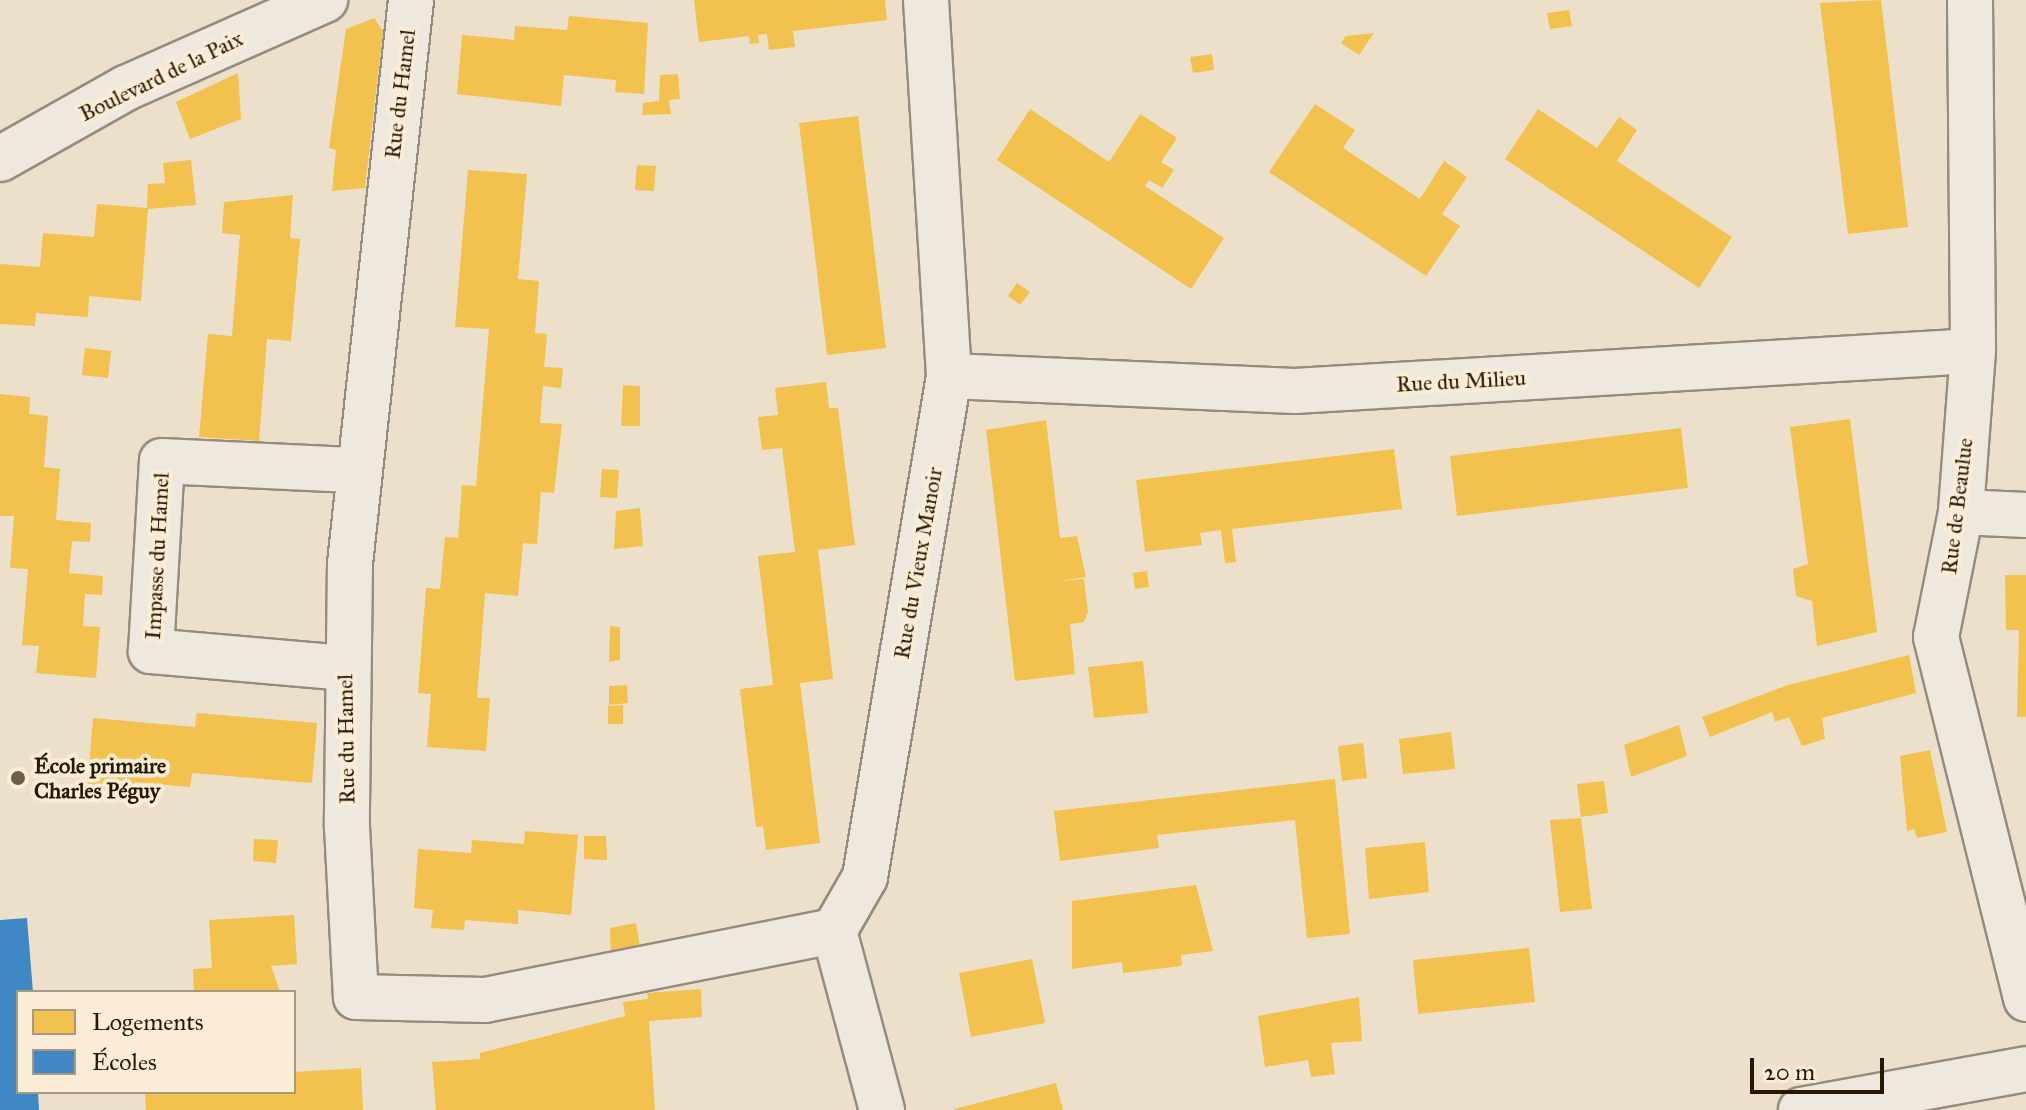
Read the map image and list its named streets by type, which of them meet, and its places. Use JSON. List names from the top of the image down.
{
  "streets": {
    "street": [
      "Boulevard de la Paix",
      "Rue du Hamel",
      "Rue du Milieu",
      "Rue de Beaulue",
      "Impasse du Hamel",
      "Rue du Vieux Manoir"
    ]
  },
  "crossings": [
    ["Rue du Hamel", "Impasse du Hamel"],
    ["Rue du Hamel", "Rue du Vieux Manoir"],
    ["Rue du Milieu", "Rue de Beaulue"],
    ["Rue du Milieu", "Rue du Vieux Manoir"]
  ],
  "places": ["École primaire Charles Péguy"],
  "legend": ["Logements", "Écoles"],
  "scale_bar": "20 m"
}
